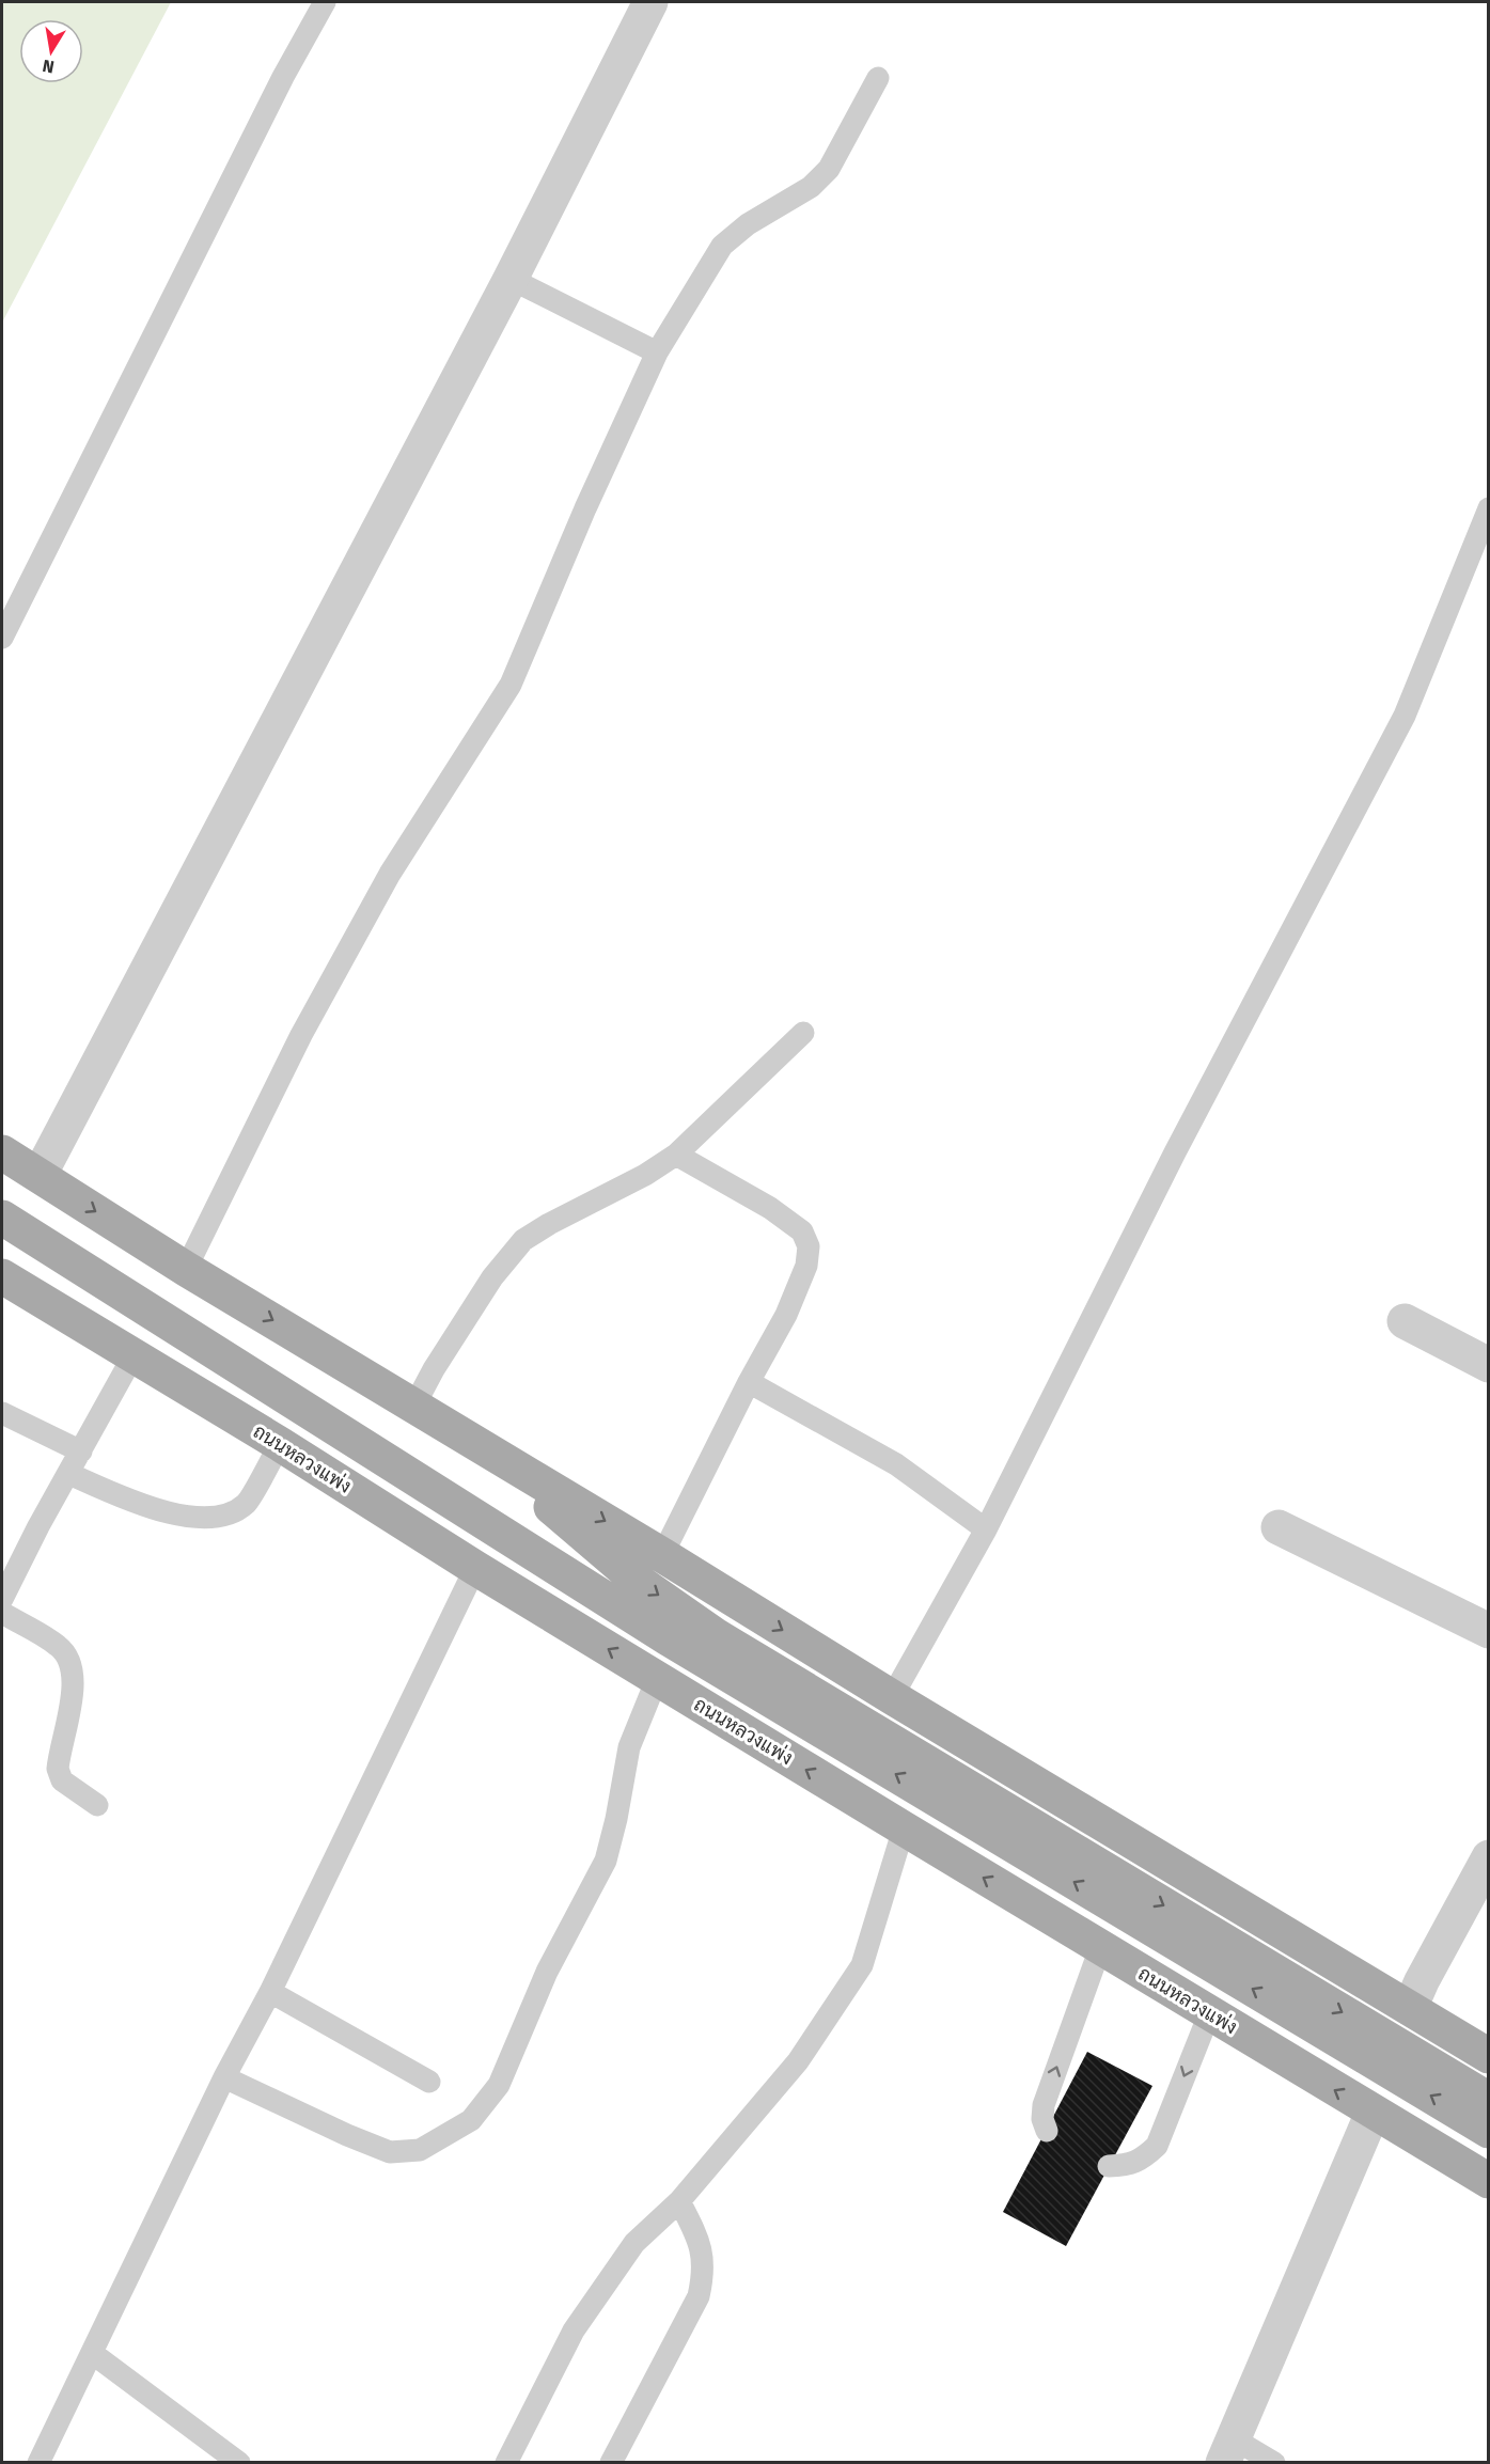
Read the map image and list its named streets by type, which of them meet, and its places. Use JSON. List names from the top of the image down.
{
  "streets": {
    "main road": ["ถนนหลวงแพ่ง"]
  },
  "north": "bottom"
}
